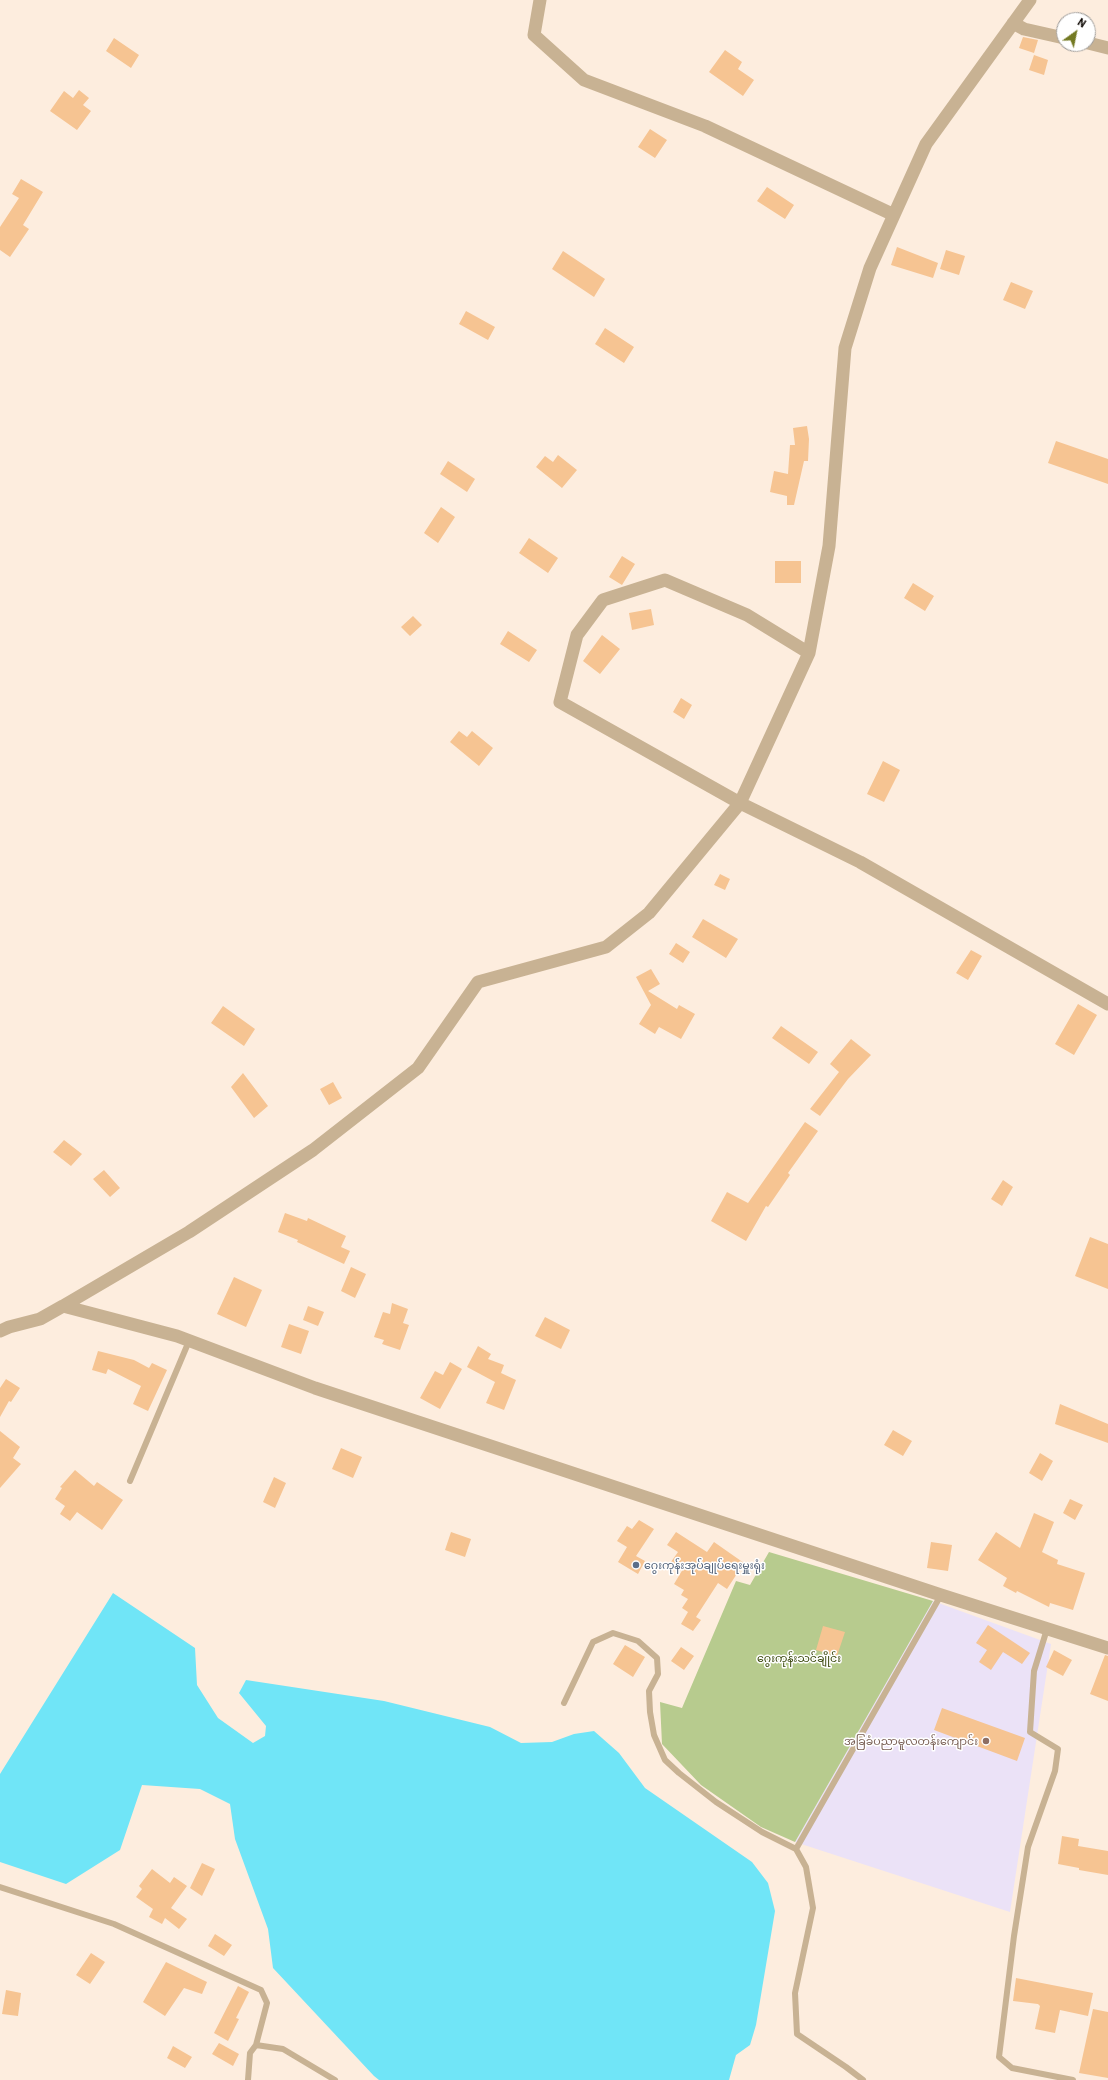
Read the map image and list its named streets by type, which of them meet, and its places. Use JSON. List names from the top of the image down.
{
  "parks": ["ဂွေးကုန်းသင်ချိုင်း"],
  "places": ["ဂွေးကုန်းအုပ်ချုပ်ရေးမှူးရုံး", "အခြခံပညာမူလတန်းကျောင်း"],
  "north": "top right"
}
